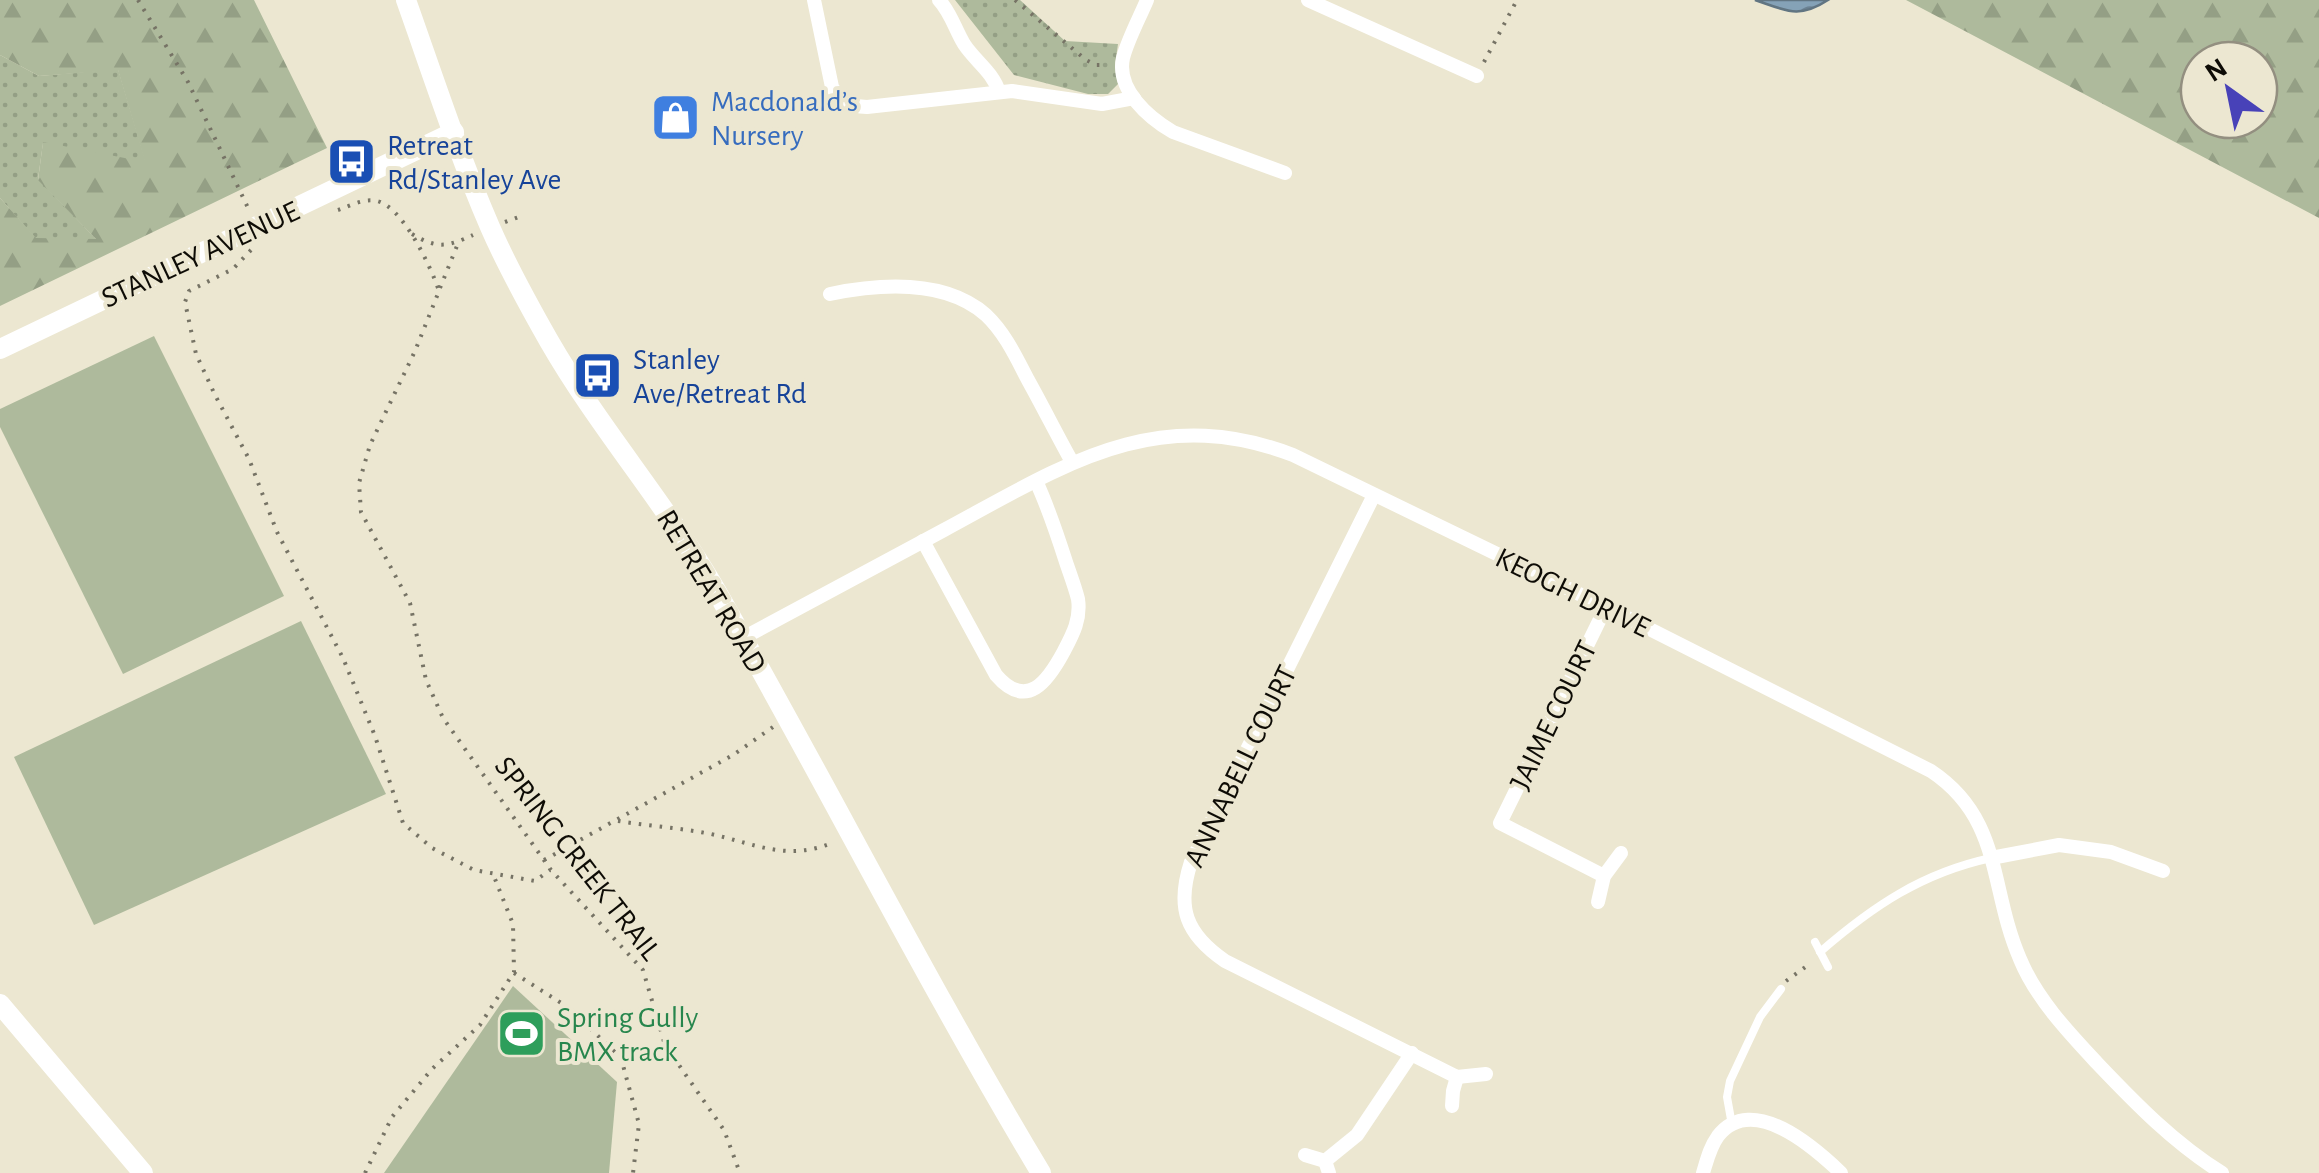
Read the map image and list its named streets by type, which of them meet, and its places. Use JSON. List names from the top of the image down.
{
  "streets": {
    "street": [
      "STANLEY AVENUE",
      "RETREAT ROAD",
      "KEOGH DRIVE",
      "JAIME COURT",
      "ANNABELL COURT"
    ],
    "path": ["SPRING CREEK TRAIL"]
  },
  "crossings": [
    ["STANLEY AVENUE", "RETREAT ROAD"],
    ["RETREAT ROAD", "KEOGH DRIVE"],
    ["KEOGH DRIVE", "JAIME COURT"],
    ["KEOGH DRIVE", "ANNABELL COURT"]
  ],
  "places": {
    "shop": ["Macdonald’s Nursery"],
    "bus stop": ["Retreat Rd/Stanley Ave", "Stanley Ave/Retreat Rd"],
    "sports": ["Spring Gully BMX track"]
  },
  "north": "top left"
}
